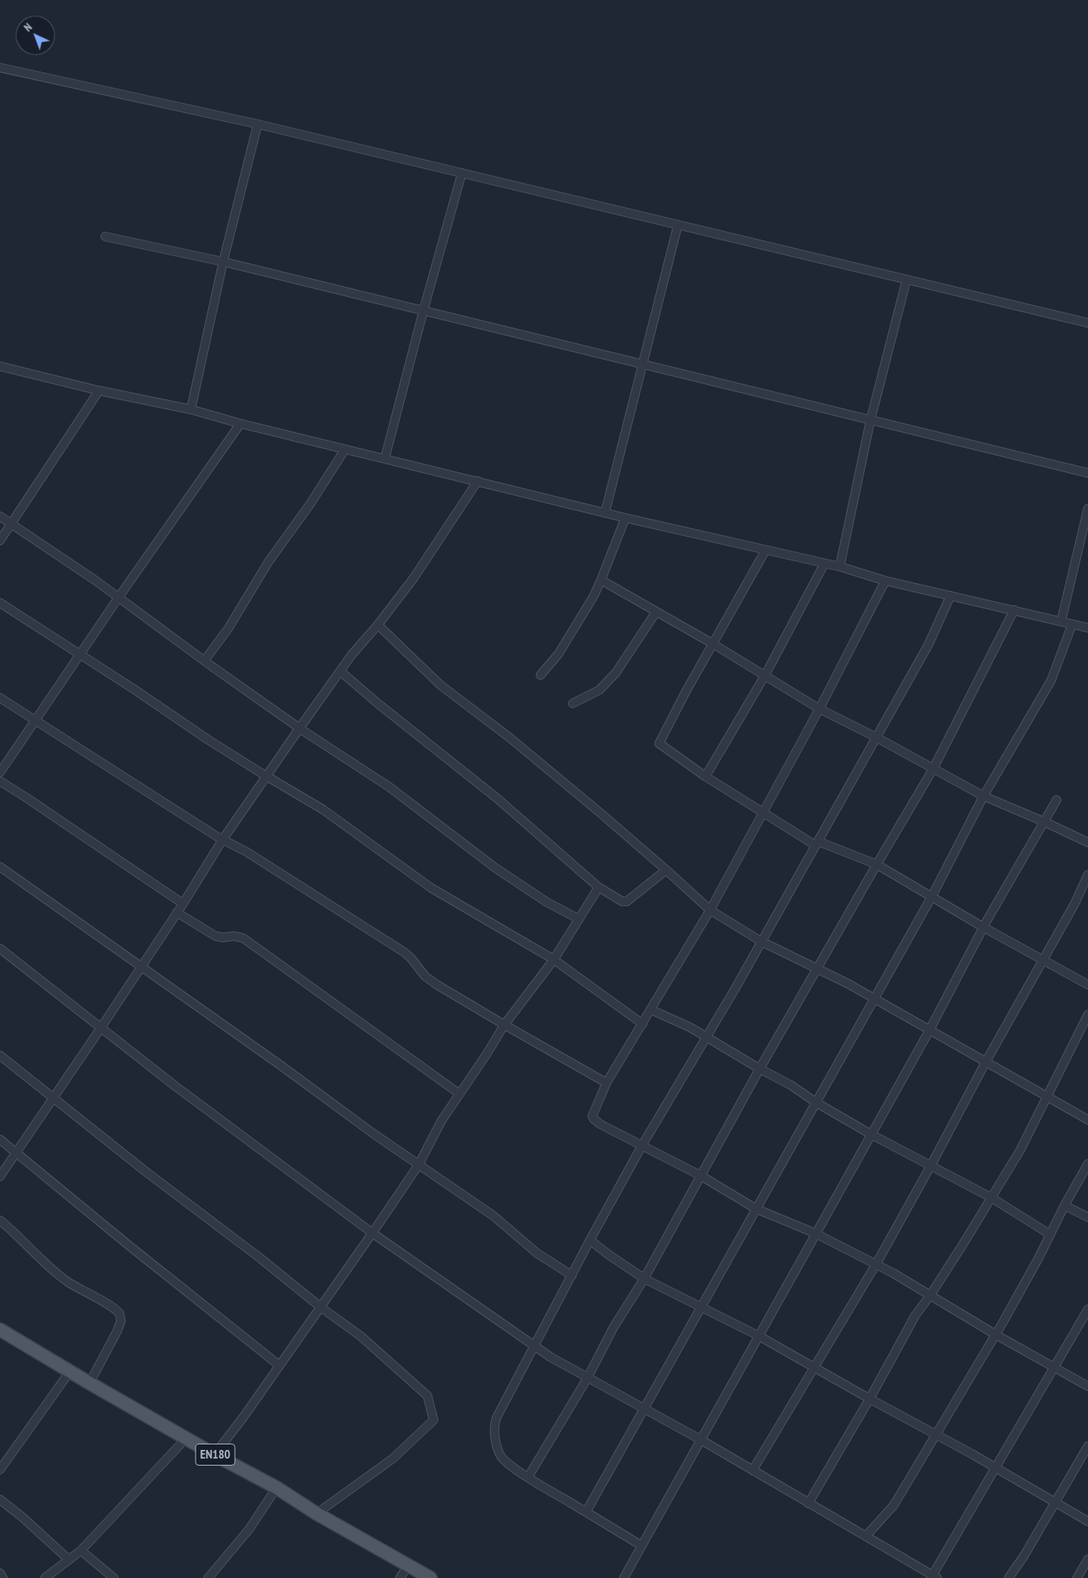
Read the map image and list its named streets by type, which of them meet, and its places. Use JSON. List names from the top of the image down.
{
  "streets": {
    "main road": ["EN180"]
  },
  "north": "top left"
}
